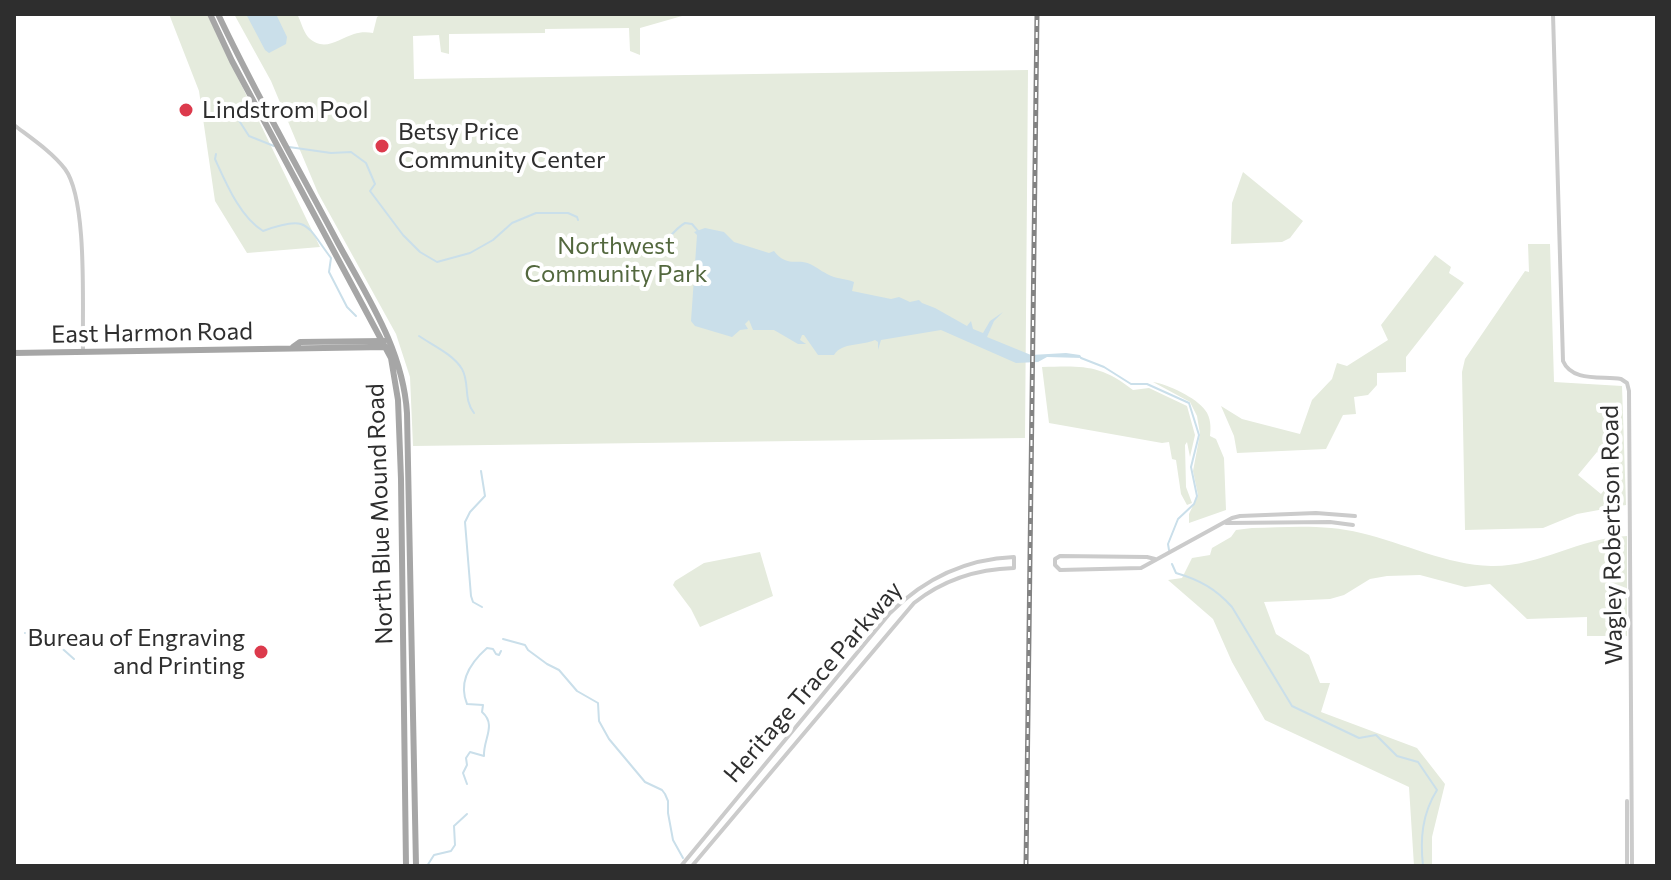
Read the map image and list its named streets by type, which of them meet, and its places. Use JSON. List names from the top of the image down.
{
  "streets": {
    "main road": ["East Harmon Road", "North Blue Mound Road"],
    "street": ["Wagley Robertson Road", "Heritage Trace Parkway"]
  },
  "crossings": [
    ["East Harmon Road", "North Blue Mound Road"]
  ],
  "parks": ["Northwest Community Park"],
  "places": ["Lindstrom Pool", "Betsy Price Community Center", "Bureau of Engraving and Printing"]
}
